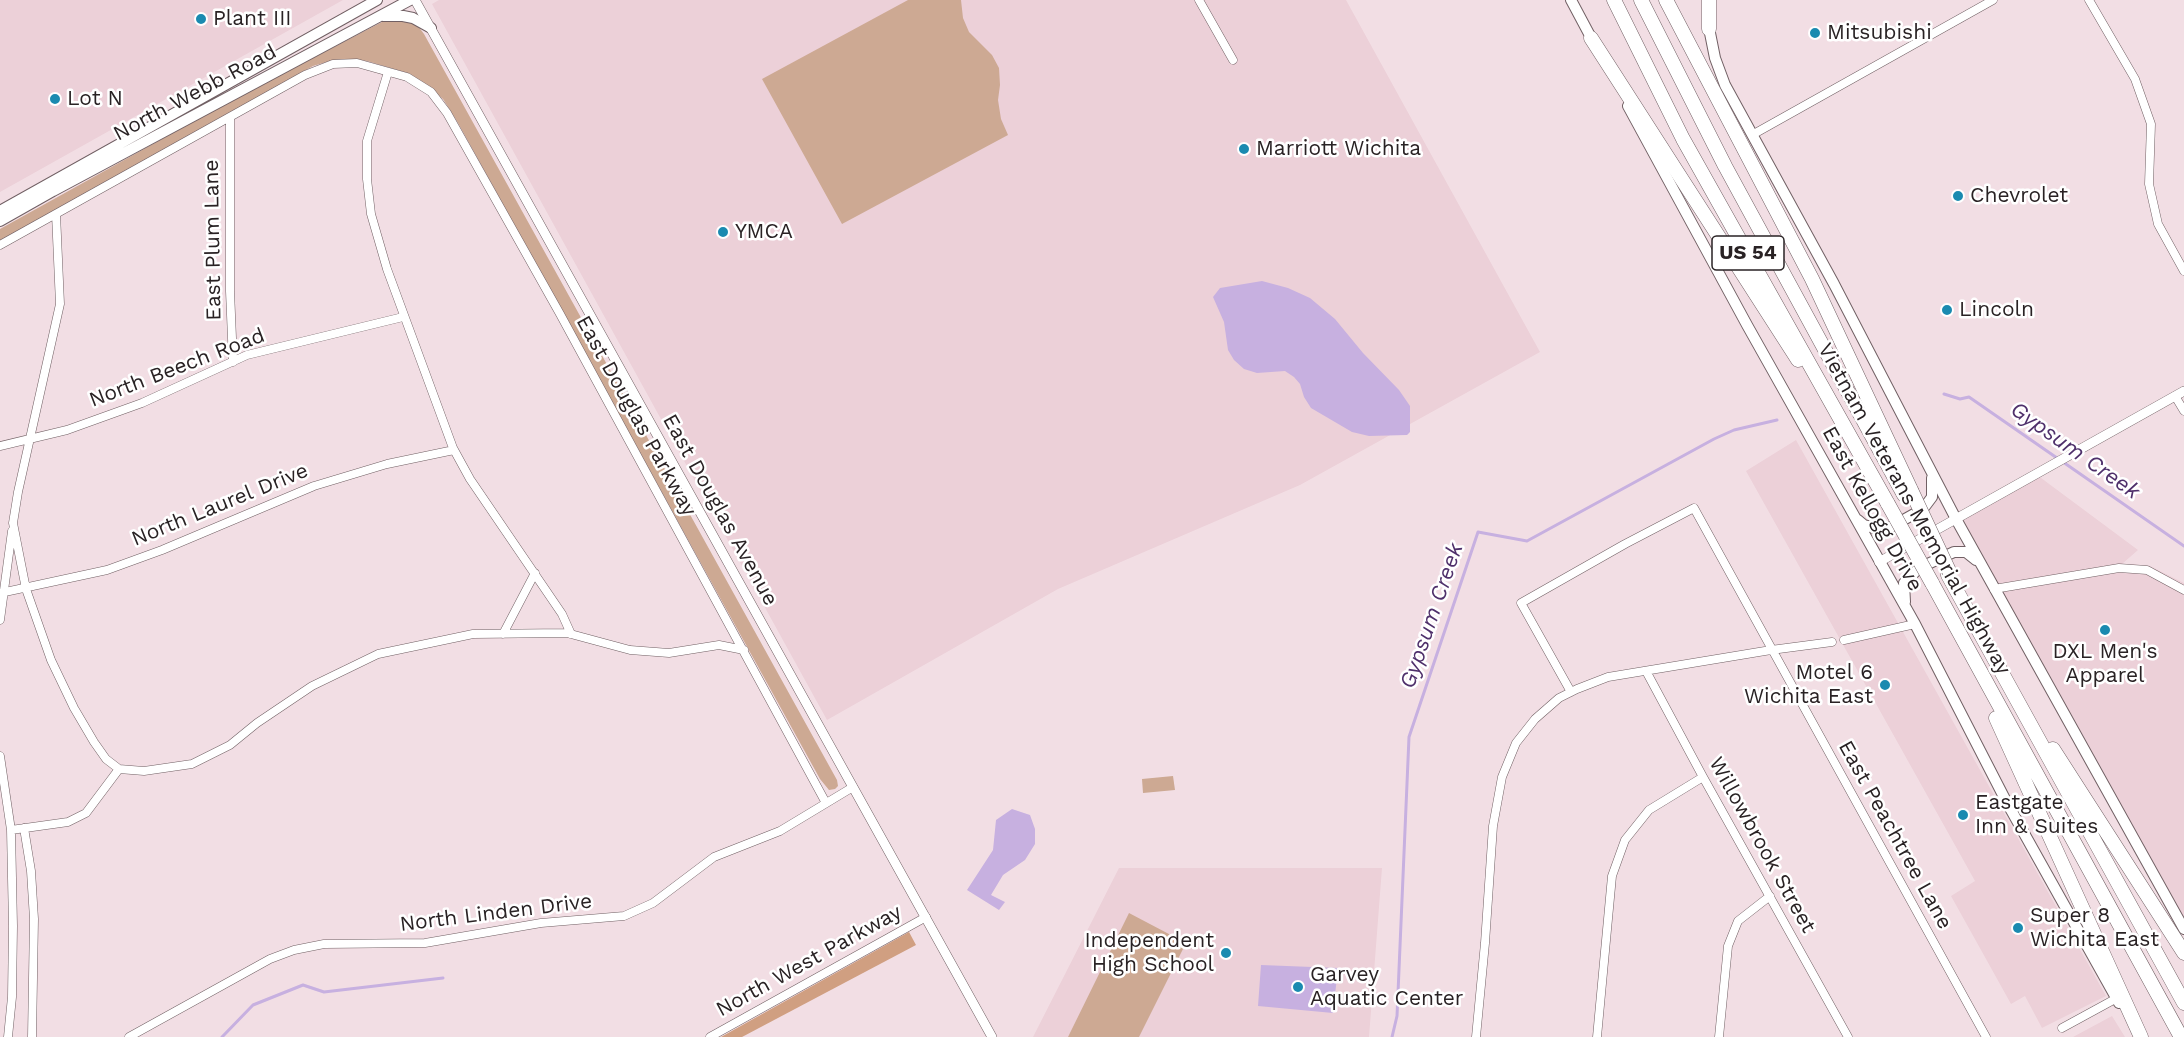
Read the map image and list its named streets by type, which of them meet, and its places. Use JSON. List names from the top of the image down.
{
  "streets": {
    "highway": ["US 54", "Vietnam Veterans Memorial Highway"],
    "main road": ["North Webb Road", "East Kellogg Drive"],
    "street": [
      "East Plum Lane",
      "North Beech Road",
      "East Douglas Parkway",
      "North Laurel Drive",
      "East Douglas Avenue",
      "East Peachtree Lane",
      "Willowbrook Street",
      "North Linden Drive",
      "North West Parkway"
    ]
  },
  "crossings": [
    ["East Plum Lane", "North Beech Road"],
    ["East Plum Lane", "East Douglas Parkway"],
    ["East Douglas Parkway", "North Linden Drive"],
    ["East Douglas Avenue", "North Linden Drive"],
    ["East Douglas Avenue", "North West Parkway"]
  ],
  "water": ["Gypsum Creek"],
  "places": [
    "Plant III",
    "Mitsubishi",
    "Lot N",
    "Marriott Wichita",
    "Chevrolet",
    "YMCA",
    "Lincoln",
    "DXL Men's Apparel",
    "Motel 6 Wichita East",
    "Eastgate Inn & Suites",
    "Super 8 Wichita East",
    "Independent High School",
    "Garvey Aquatic Center"
  ]
}
